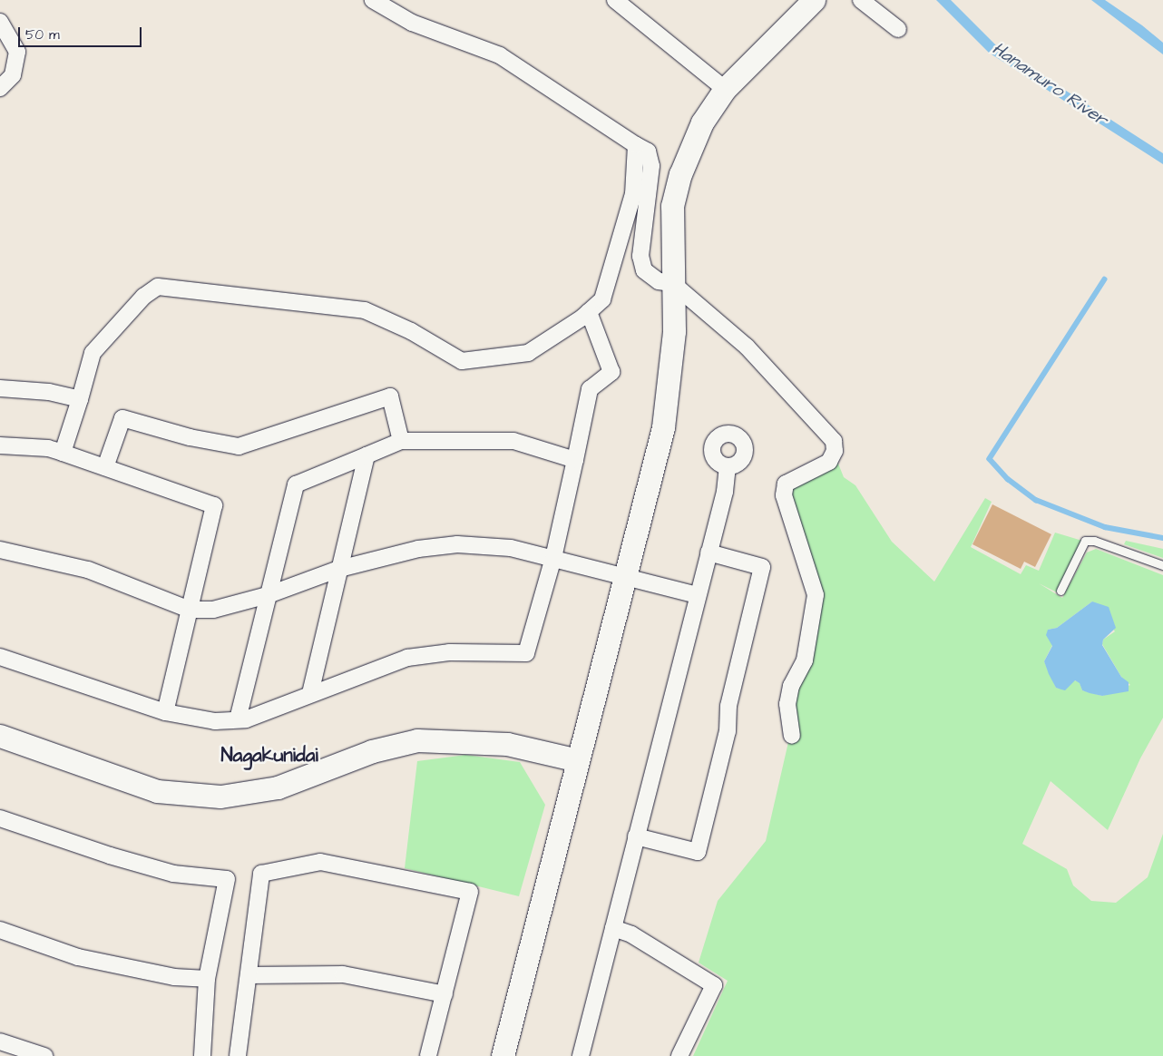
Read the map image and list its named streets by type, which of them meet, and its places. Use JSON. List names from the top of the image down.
{
  "districts": ["Nagakunidai"],
  "water": ["Hanamuro River"],
  "scale_bar": "50 m"
}
